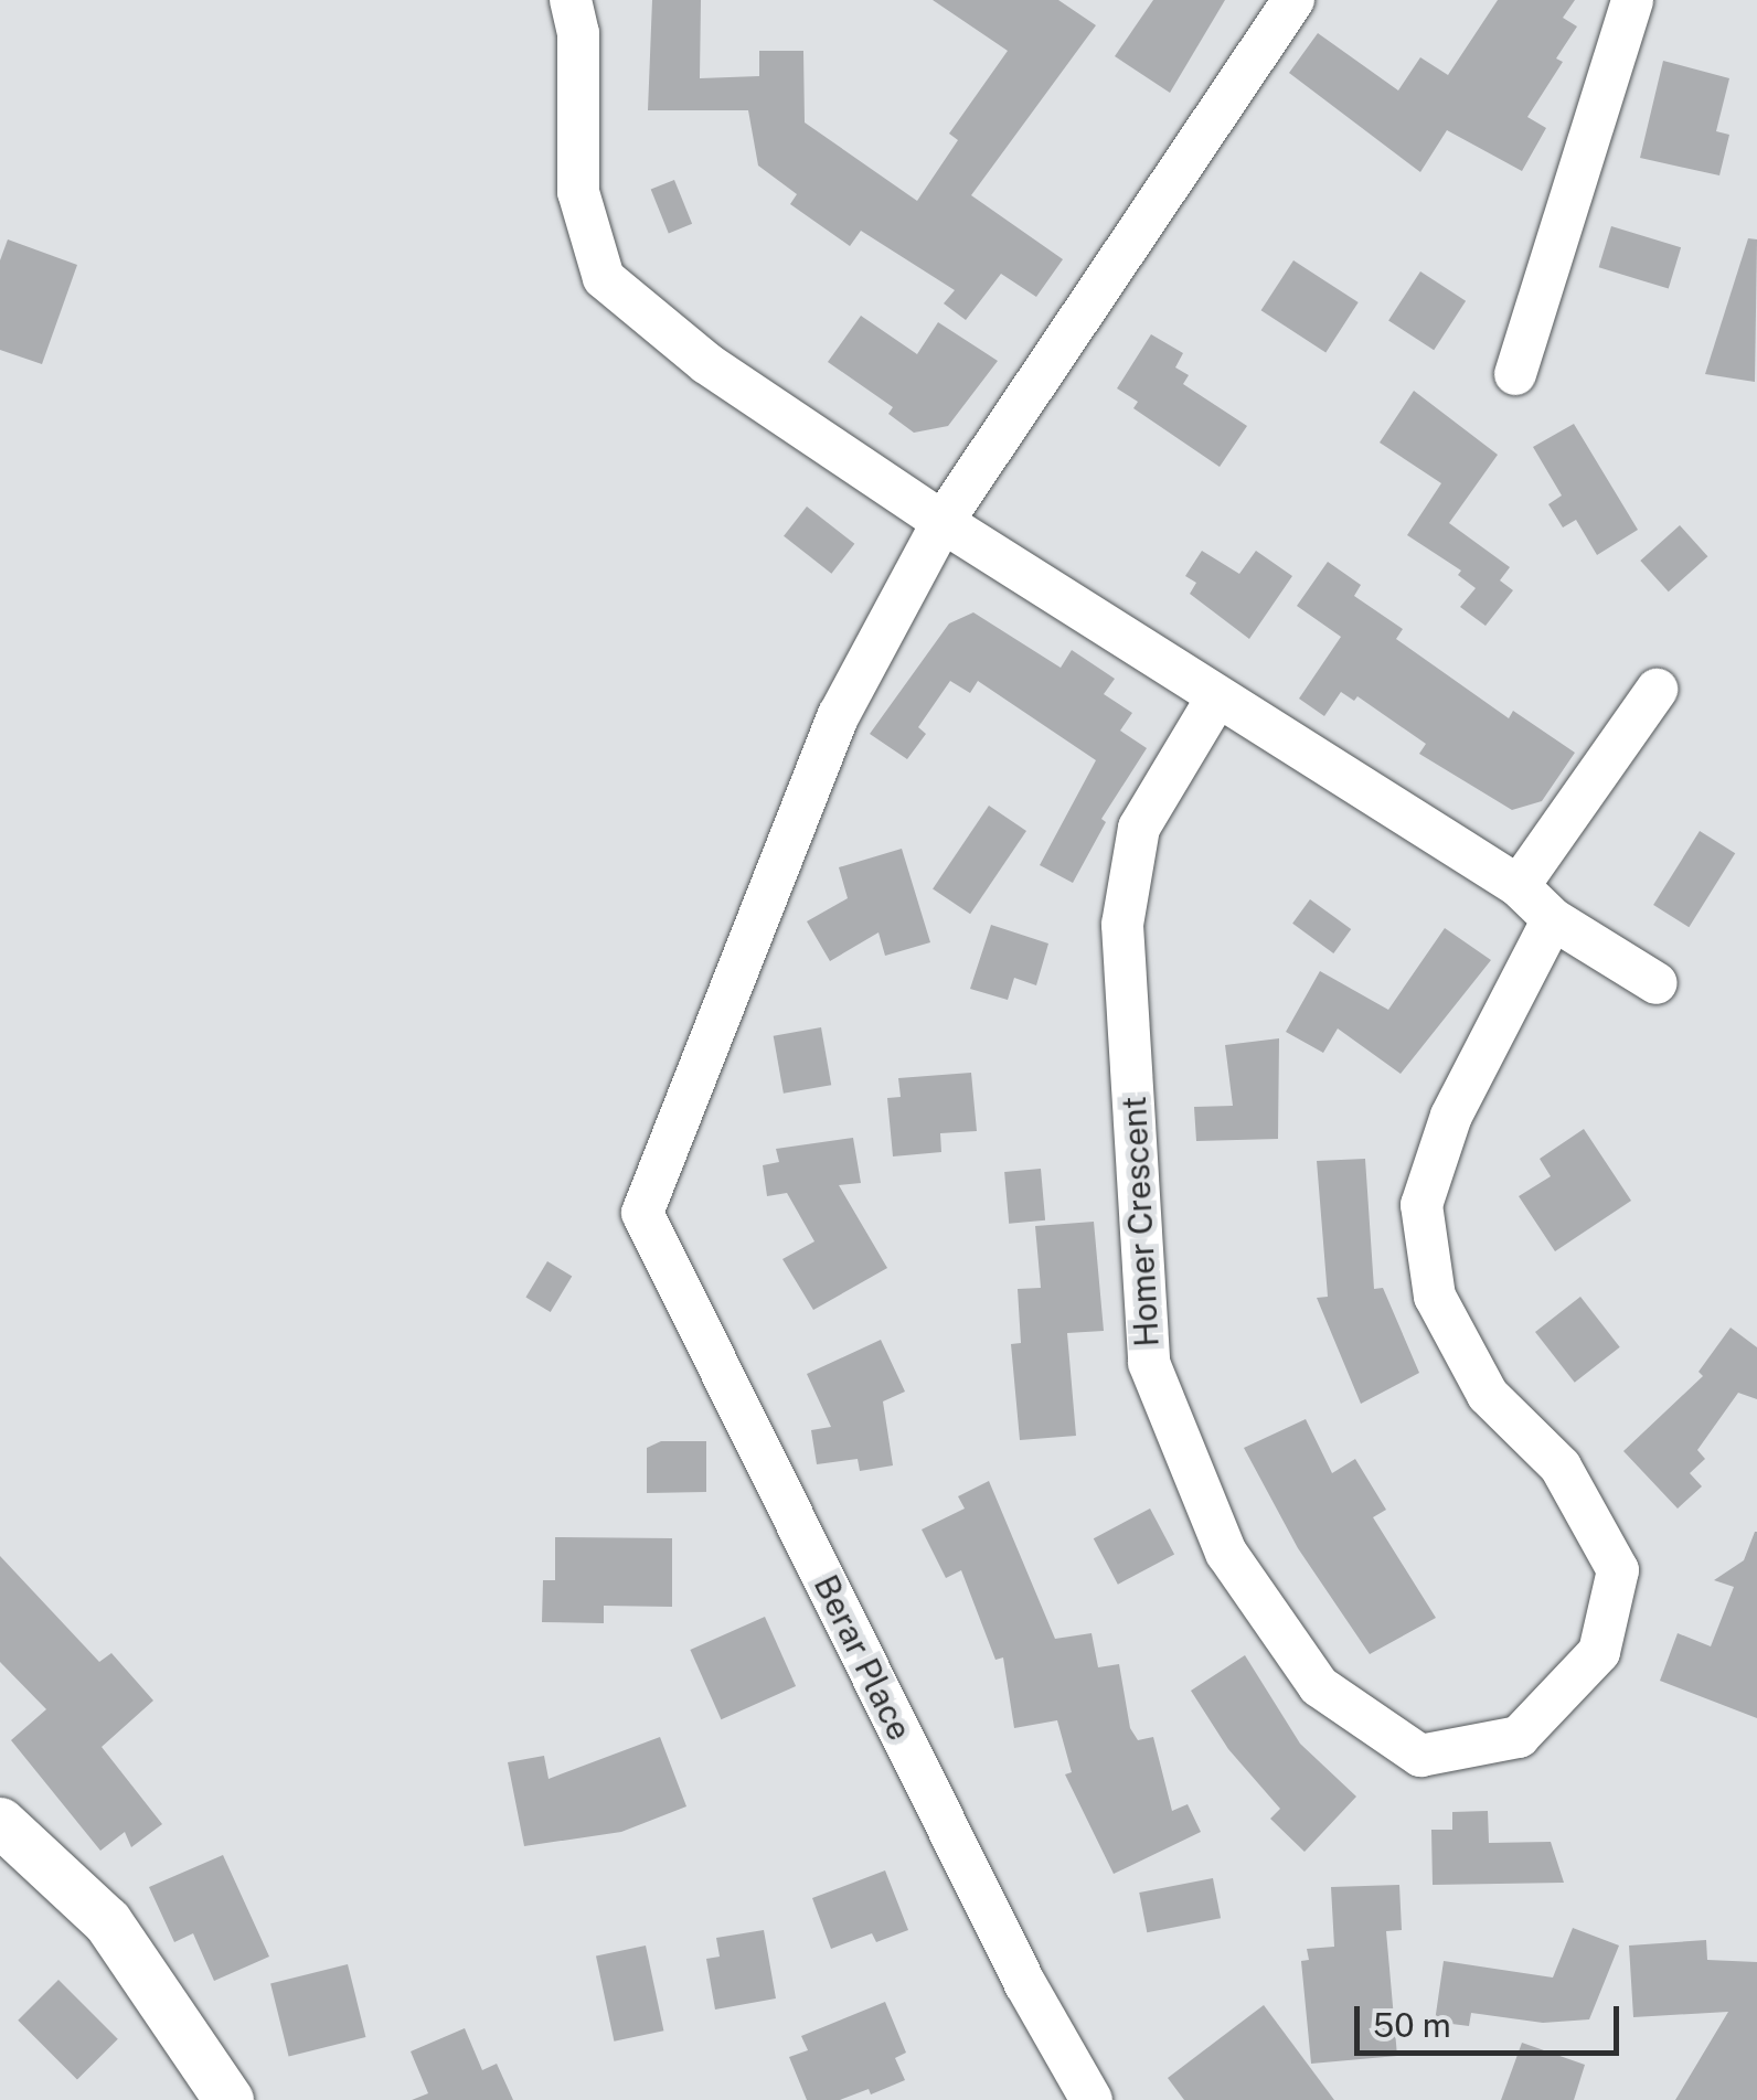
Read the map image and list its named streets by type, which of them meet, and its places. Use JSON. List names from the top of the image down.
{
  "streets": {
    "street": ["Homer Crescent", "Berar Place"]
  },
  "scale_bar": "50 m"
}
